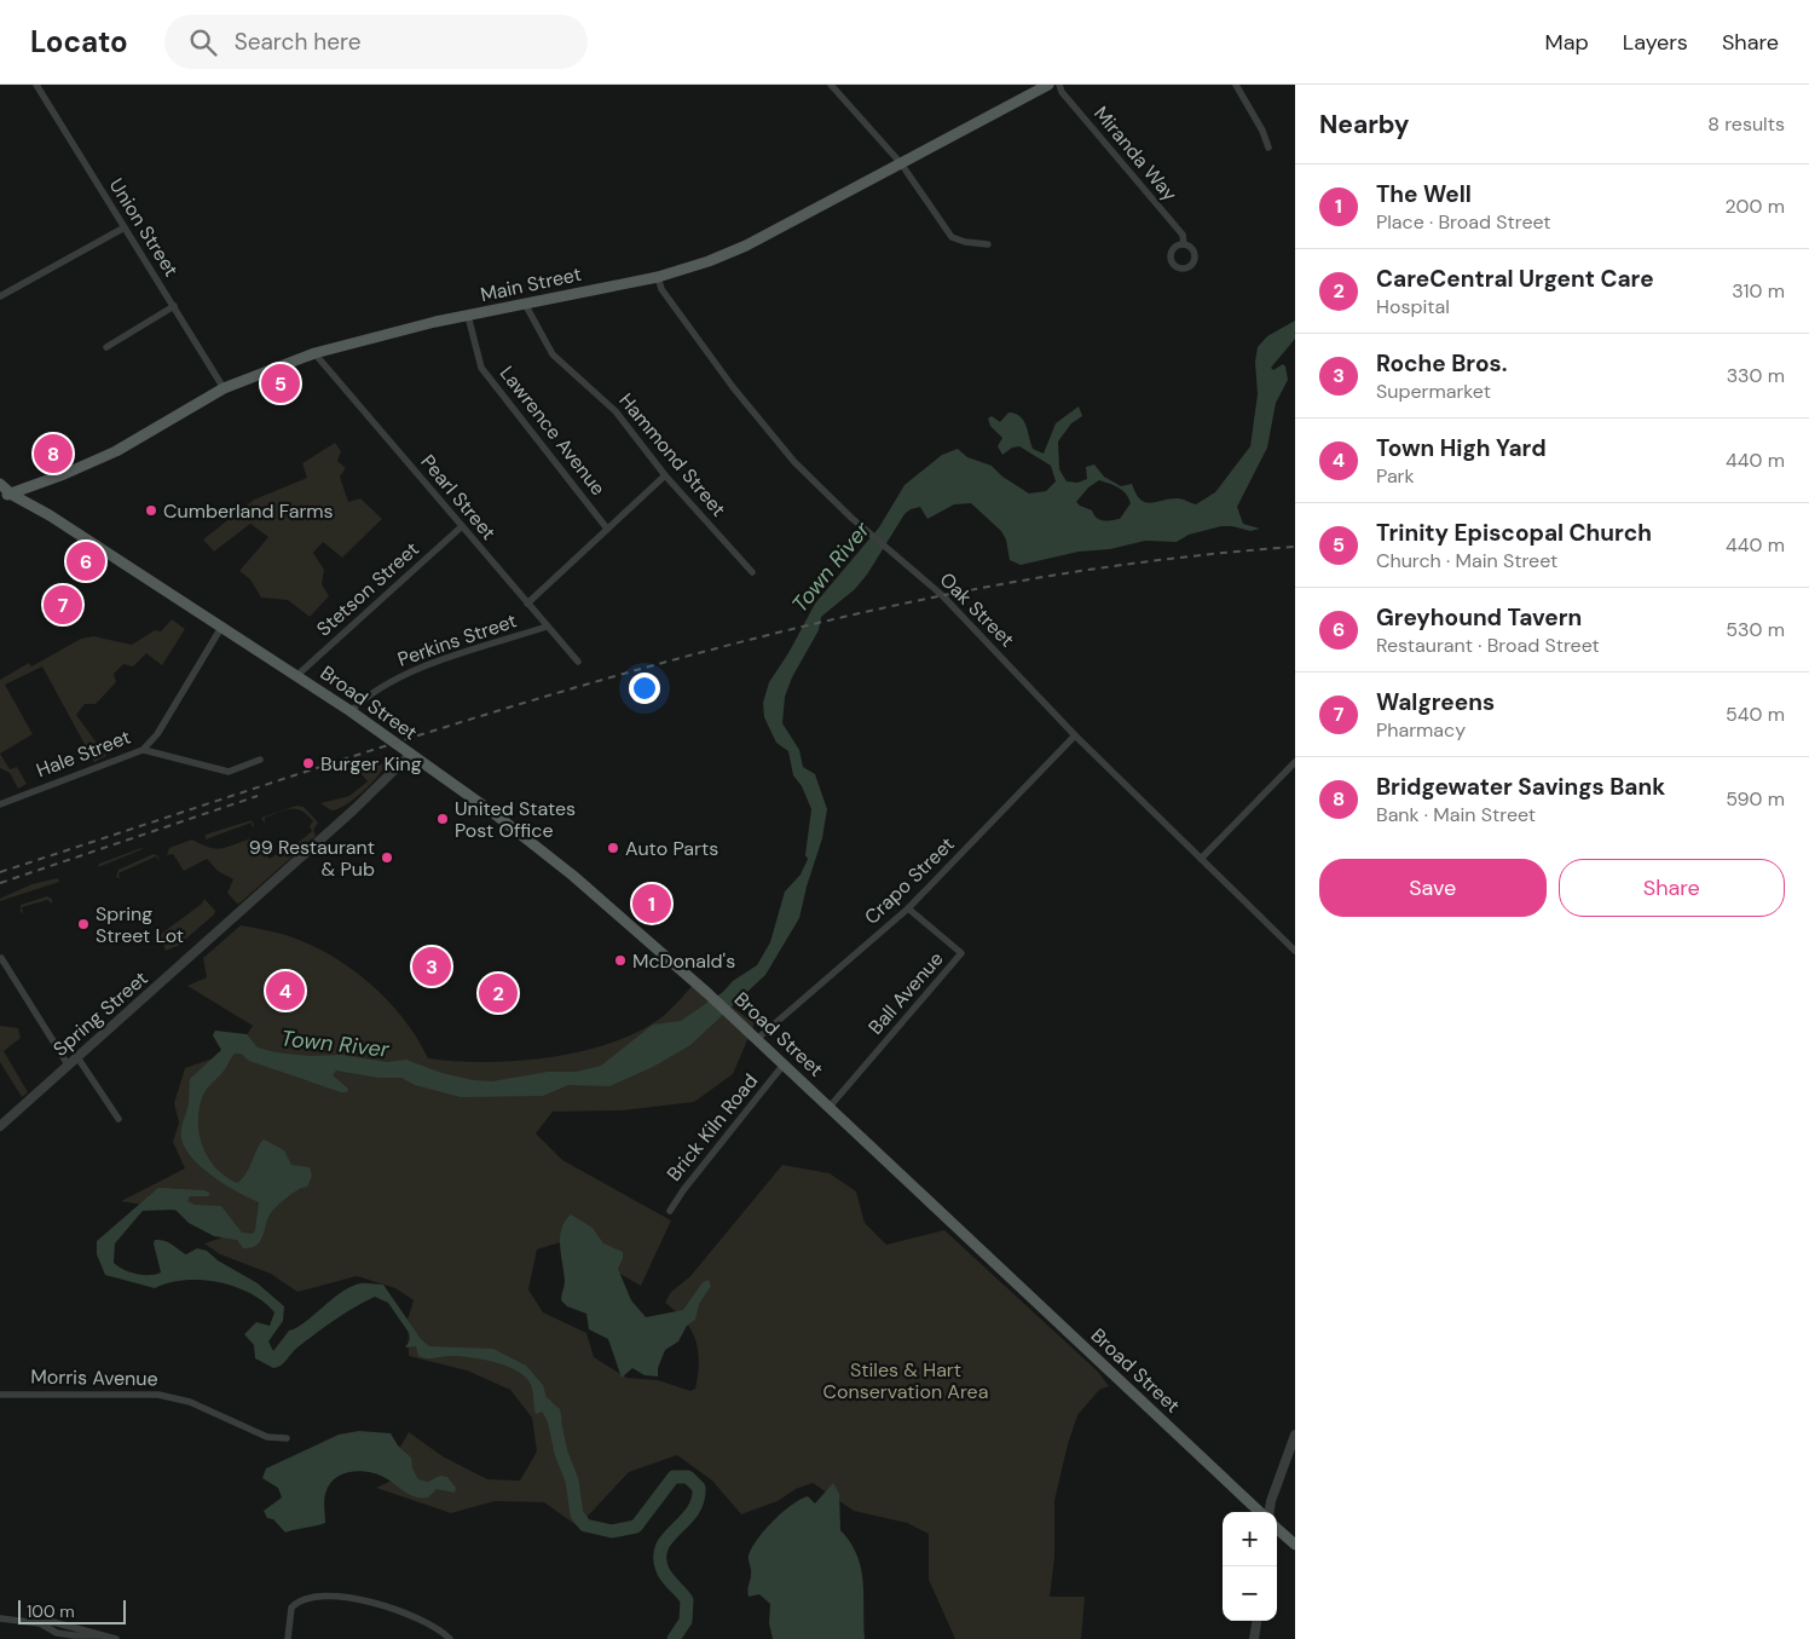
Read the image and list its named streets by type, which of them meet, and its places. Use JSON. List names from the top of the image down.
{
  "streets": {
    "main road": ["Main Street", "Broad Street"],
    "street": [
      "Miranda Way",
      "Union Street",
      "Lawrence Avenue",
      "Hammond Street",
      "Pearl Street",
      "Stetson Street",
      "Oak Street",
      "Perkins Street",
      "Hale Street",
      "Crapo Street",
      "Ball Avenue",
      "Spring Street",
      "Brick Kiln Road",
      "Morris Avenue"
    ]
  },
  "crossings": [
    ["Union Street", "Main Street"],
    ["Main Street", "Lawrence Avenue"],
    ["Main Street", "Hammond Street"],
    ["Main Street", "Pearl Street"],
    ["Main Street", "Oak Street"],
    ["Main Street", "Broad Street"],
    ["Pearl Street", "Stetson Street"],
    ["Pearl Street", "Perkins Street"],
    ["Stetson Street", "Broad Street"],
    ["Oak Street", "Crapo Street"],
    ["Perkins Street", "Broad Street"],
    ["Broad Street", "Hale Street"],
    ["Broad Street", "Crapo Street"],
    ["Broad Street", "Ball Avenue"],
    ["Broad Street", "Spring Street"],
    ["Broad Street", "Brick Kiln Road"],
    ["Crapo Street", "Ball Avenue"]
  ],
  "water": ["Town River"],
  "parks": ["Stiles & Hart Conservation Area"],
  "places": [
    "Cumberland Farms",
    "Burger King",
    "United States Post Office",
    "Auto Parts",
    "99 Restaurant & Pub",
    "Spring Street Lot",
    "McDonald's"
  ],
  "scale_bar": "100 m",
  "page": {
    "header": "Locato",
    "search": "Search here",
    "nav": ["Map", "Layers", "Share"],
    "heading": ["Nearby", "8 results"],
    "list": [
      {
        "mark": "1",
        "name": "The Well",
        "note": "Place · Broad Street",
        "value": "200 m"
      },
      {
        "mark": "2",
        "name": "CareCentral Urgent Care",
        "note": "Hospital",
        "value": "310 m"
      },
      {
        "mark": "3",
        "name": "Roche Bros.",
        "note": "Supermarket",
        "value": "330 m"
      },
      {
        "mark": "4",
        "name": "Town High Yard",
        "note": "Park",
        "value": "440 m"
      },
      {
        "mark": "5",
        "name": "Trinity Episcopal Church",
        "note": "Church · Main Street",
        "value": "440 m"
      },
      {
        "mark": "6",
        "name": "Greyhound Tavern",
        "note": "Restaurant · Broad Street",
        "value": "530 m"
      },
      {
        "mark": "7",
        "name": "Walgreens",
        "note": "Pharmacy",
        "value": "540 m"
      },
      {
        "mark": "8",
        "name": "Bridgewater Savings Bank",
        "note": "Bank · Main Street",
        "value": "590 m"
      }
    ],
    "pins": [
      "5",
      "8",
      "6",
      "7",
      "1",
      "3",
      "4",
      "2"
    ],
    "buttons": ["Save", "Share"],
    "map_buttons": ["+", "−"],
    "scale": "100 m"
  }
}
